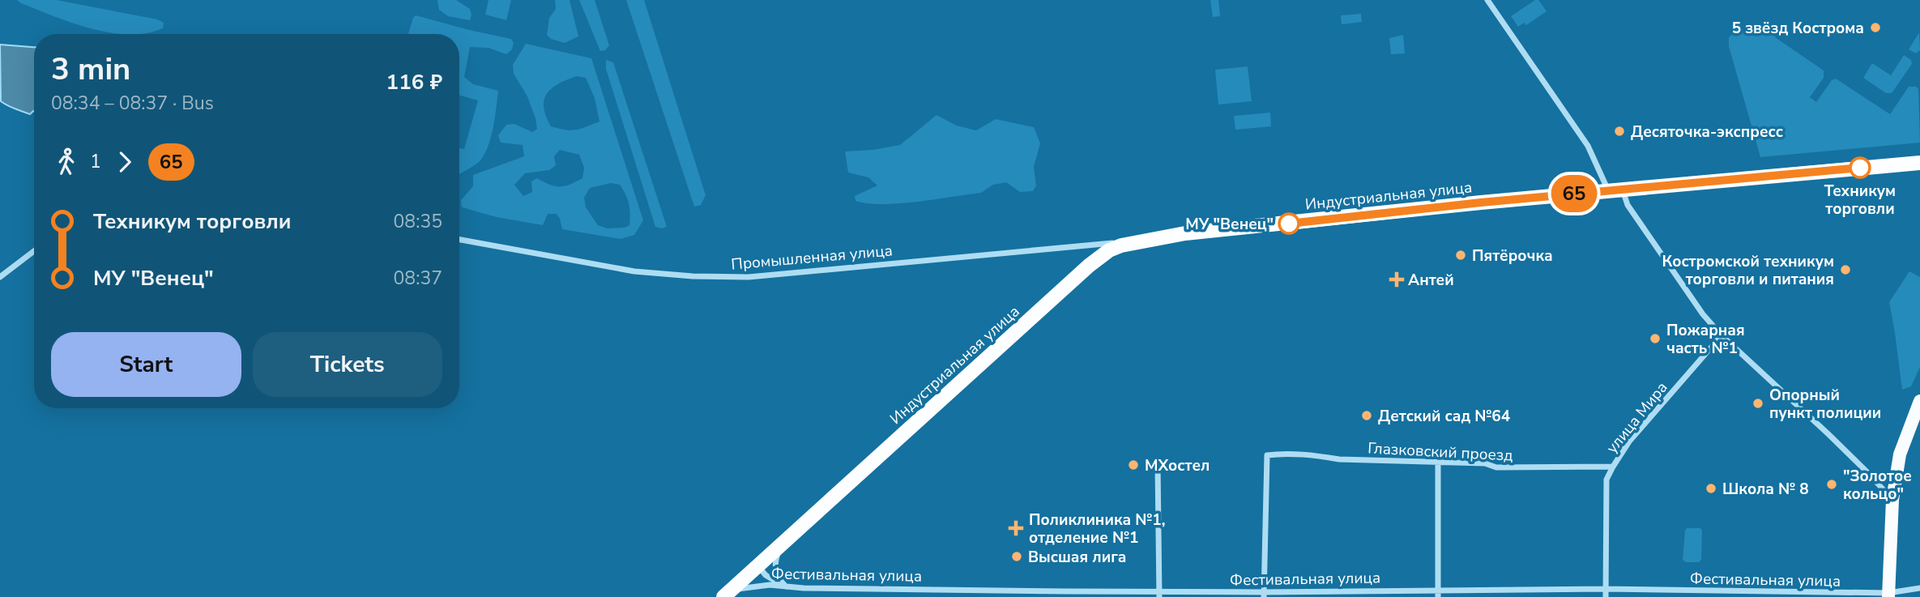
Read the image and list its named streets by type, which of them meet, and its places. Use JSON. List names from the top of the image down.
{
  "streets": {
    "highway": ["Индустриальная улица"],
    "street": [
      "Промышленная улица",
      "улица Мира",
      "Глазковский проезд",
      "Фестивальная улица"
    ]
  },
  "crossings": [
    ["Индустриальная улица", "Промышленная улица"],
    ["Индустриальная улица", "Фестивальная улица"],
    ["улица Мира", "Глазковский проезд"],
    ["улица Мира", "Фестивальная улица"],
    ["Глазковский проезд", "Фестивальная улица"]
  ],
  "places": {
    "other": [
      "5 звёзд Кострома",
      "Десяточка-экспресс",
      "Техникум торговли",
      "МУ \"Венец\"",
      "Пятёрочка",
      "Костромской техникум торговли и питания",
      "Пожарная часть №1",
      "Опорный пункт полиции",
      "Детский сад №64",
      "МХостел",
      "\"Золотое кольцо\"",
      "Школа № 8",
      "Высшая лига"
    ],
    "health": ["Антей", "Поликлиника №1, отделение №1"]
  },
  "lines": ["bus line 65"],
  "page": {
    "on_map": "65",
    "heading": ["3 min", "08:34 – 08:37 · Bus", "116 ₽"],
    "legs": ["1", "65"],
    "list": [
      {
        "name": "Техникум торговли",
        "value": "08:35"
      },
      {
        "name": "МУ \"Венец\"",
        "value": "08:37"
      }
    ],
    "buttons": ["Start", "Tickets"]
  }
}
